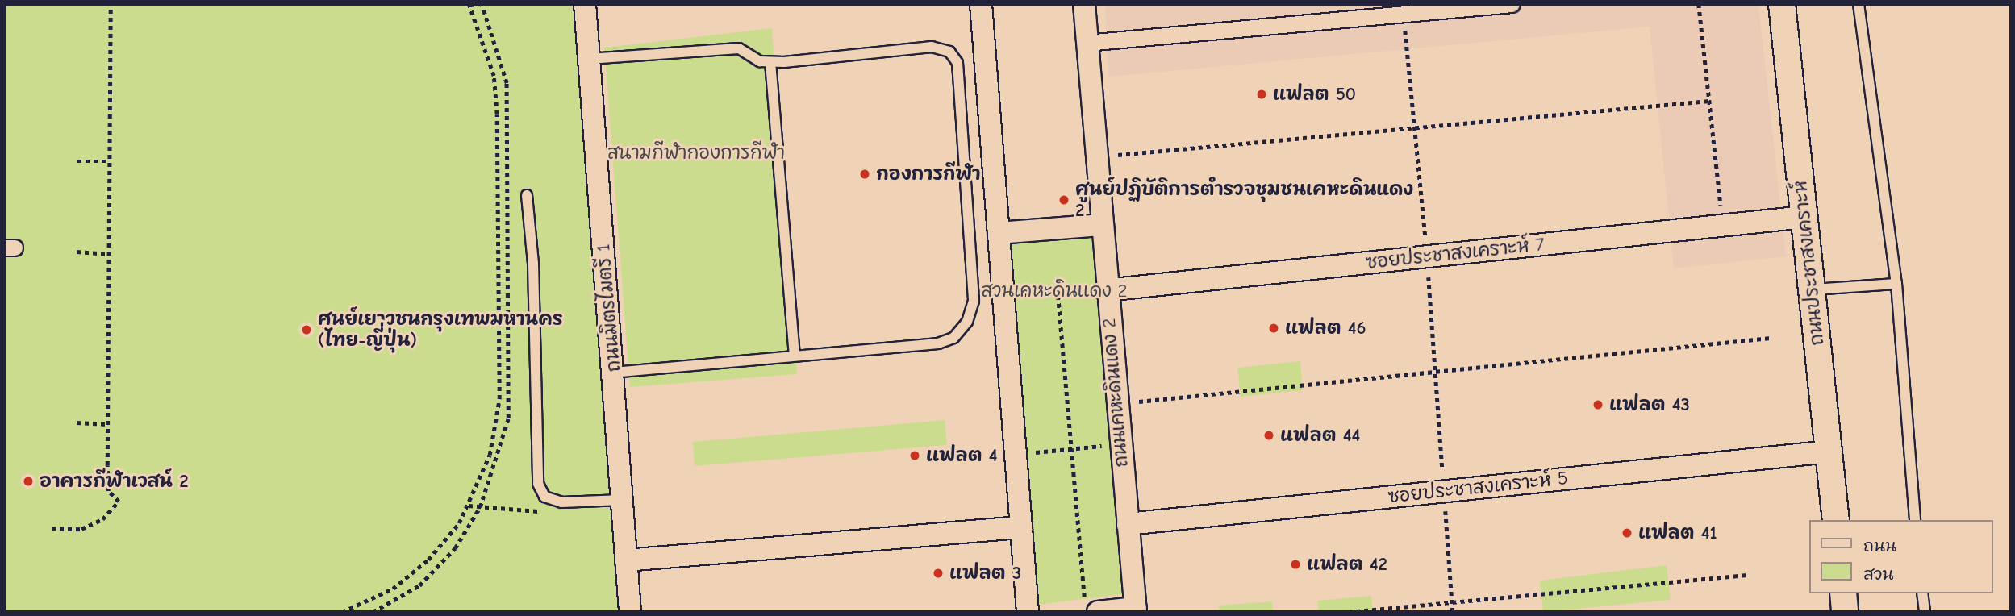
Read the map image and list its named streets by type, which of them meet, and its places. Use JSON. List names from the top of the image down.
{
  "streets": {
    "street": [
      "ซอยประชาสงเคราะห์ 7",
      "ถนนประชาสงเคราะห์",
      "ถนนมิตรไมตรี 1",
      "ถนนเคหะดินแดง 2",
      "ซอยประชาสงเคราะห์ 5"
    ]
  },
  "crossings": [
    ["ซอยประชาสงเคราะห์ 7", "ถนนประชาสงเคราะห์"],
    ["ซอยประชาสงเคราะห์ 7", "ถนนเคหะดินแดง 2"],
    ["ถนนประชาสงเคราะห์", "ซอยประชาสงเคราะห์ 5"],
    ["ถนนเคหะดินแดง 2", "ซอยประชาสงเคราะห์ 5"]
  ],
  "parks": ["สนามกีฬากองการกีฬา", "สวนเคหะดินแดง 2"],
  "places": [
    "แฟลต 50",
    "กองการกีฬา",
    "ศูนย์ปฏิบัติการตำรวจชุมชนเคหะดินแดง 2",
    "แฟลต 46",
    "ศูนย์เยาวชนกรุงเทพมหานคร (ไทย-ญี่ปุ่น)",
    "แฟลต 43",
    "แฟลต 44",
    "แฟลต 4",
    "อาคารกีฬาเวสน์ 2",
    "แฟลต 41",
    "แฟลต 42",
    "แฟลต 3"
  ],
  "legend": ["ถนน", "สวน"]
}
